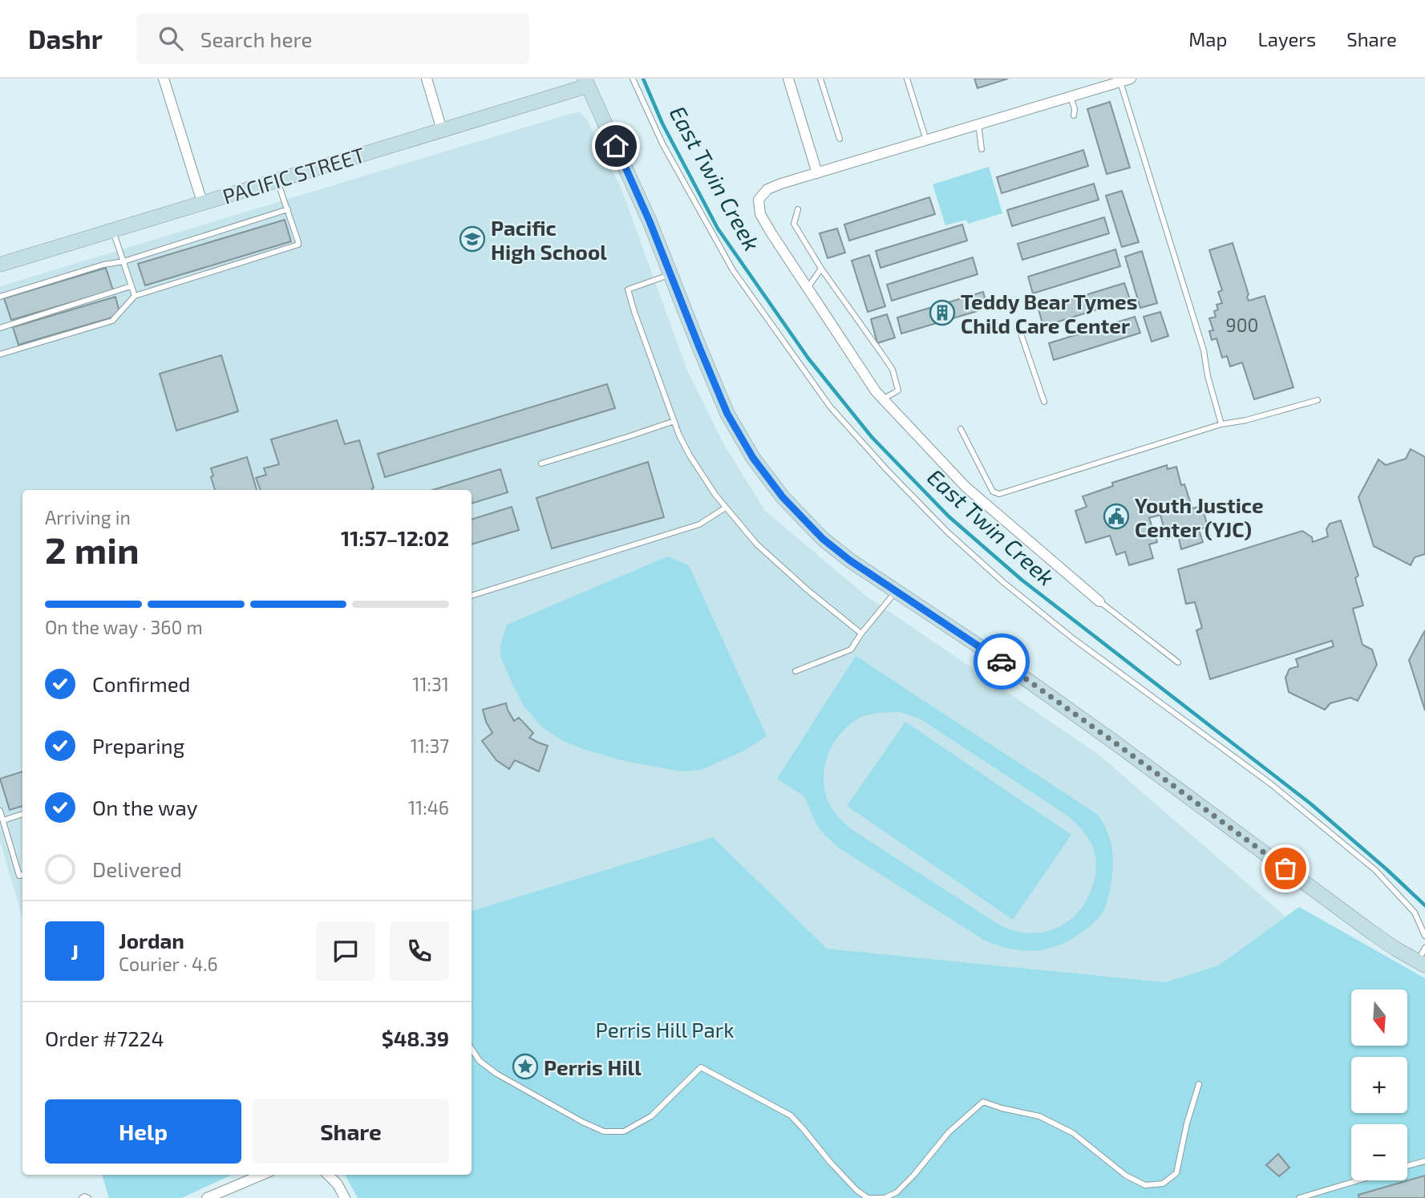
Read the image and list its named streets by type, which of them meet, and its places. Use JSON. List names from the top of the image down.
{
  "streets": {
    "street": ["PACIFIC STREET"]
  },
  "water": ["East Twin Creek"],
  "parks": ["Perris Hill Park"],
  "places": {
    "school or university": ["Pacific High School"],
    "building": ["Teddy Bear Tymes Child Care Center"],
    "public building": ["Youth Justice Center (YJC)"],
    "place": ["Perris Hill"]
  },
  "house_numbers": ["900"],
  "north": "bottom",
  "page": {
    "header": "Dashr",
    "search": "Search here",
    "nav": ["Map", "Layers", "Share"],
    "heading": ["2 min", "Arriving in", "11:57–12:02"],
    "panel": [
      "Jordan",
      "Courier · 4.6",
      "Order #7224",
      "$48.39"
    ],
    "bar": "On the way · 360 m",
    "list": [
      ["Confirmed", "11:31"],
      ["Preparing", "11:37"],
      ["On the way", "11:46"],
      "Delivered"
    ],
    "round": "J",
    "map_buttons": ["+", "−"],
    "buttons": ["Help", "Share"]
  }
}
